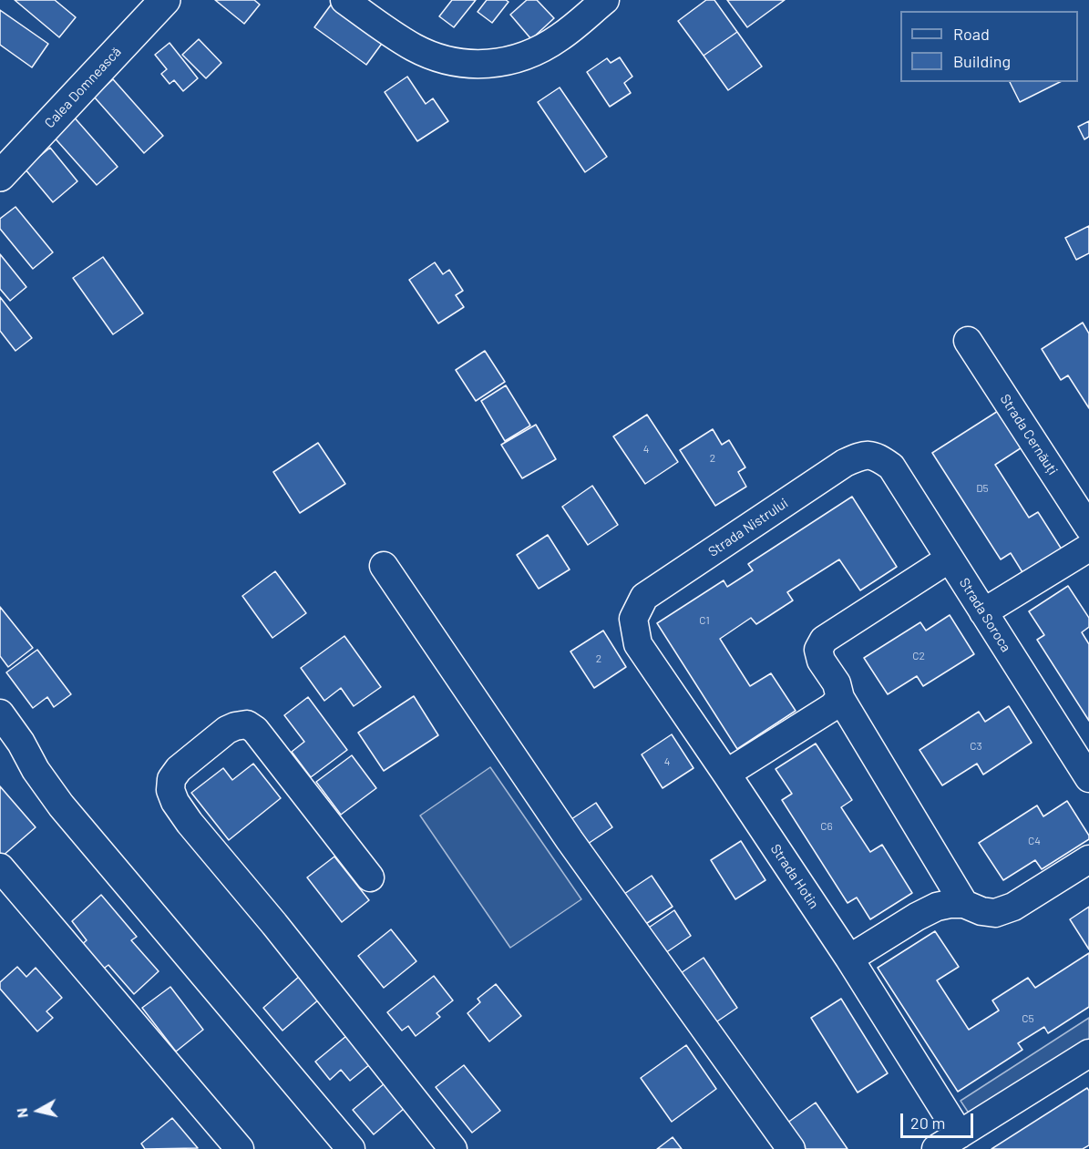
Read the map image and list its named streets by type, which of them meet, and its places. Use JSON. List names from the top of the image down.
{
  "streets": {
    "main road": ["Calea Domnească"],
    "street": [
      "Strada Cernăuți",
      "Strada Nistrului",
      "Strada Soroca",
      "Strada Hotin"
    ]
  },
  "crossings": [
    ["Strada Nistrului", "Strada Soroca"],
    ["Strada Nistrului", "Strada Hotin"]
  ],
  "house_numbers": [
    "4",
    "2",
    "D5",
    "C1",
    "C2",
    "2",
    "C3",
    "4",
    "C6",
    "C4",
    "C5"
  ],
  "legend": ["Road", "Building"],
  "scale_bar": "20 m",
  "north": "left"
}
